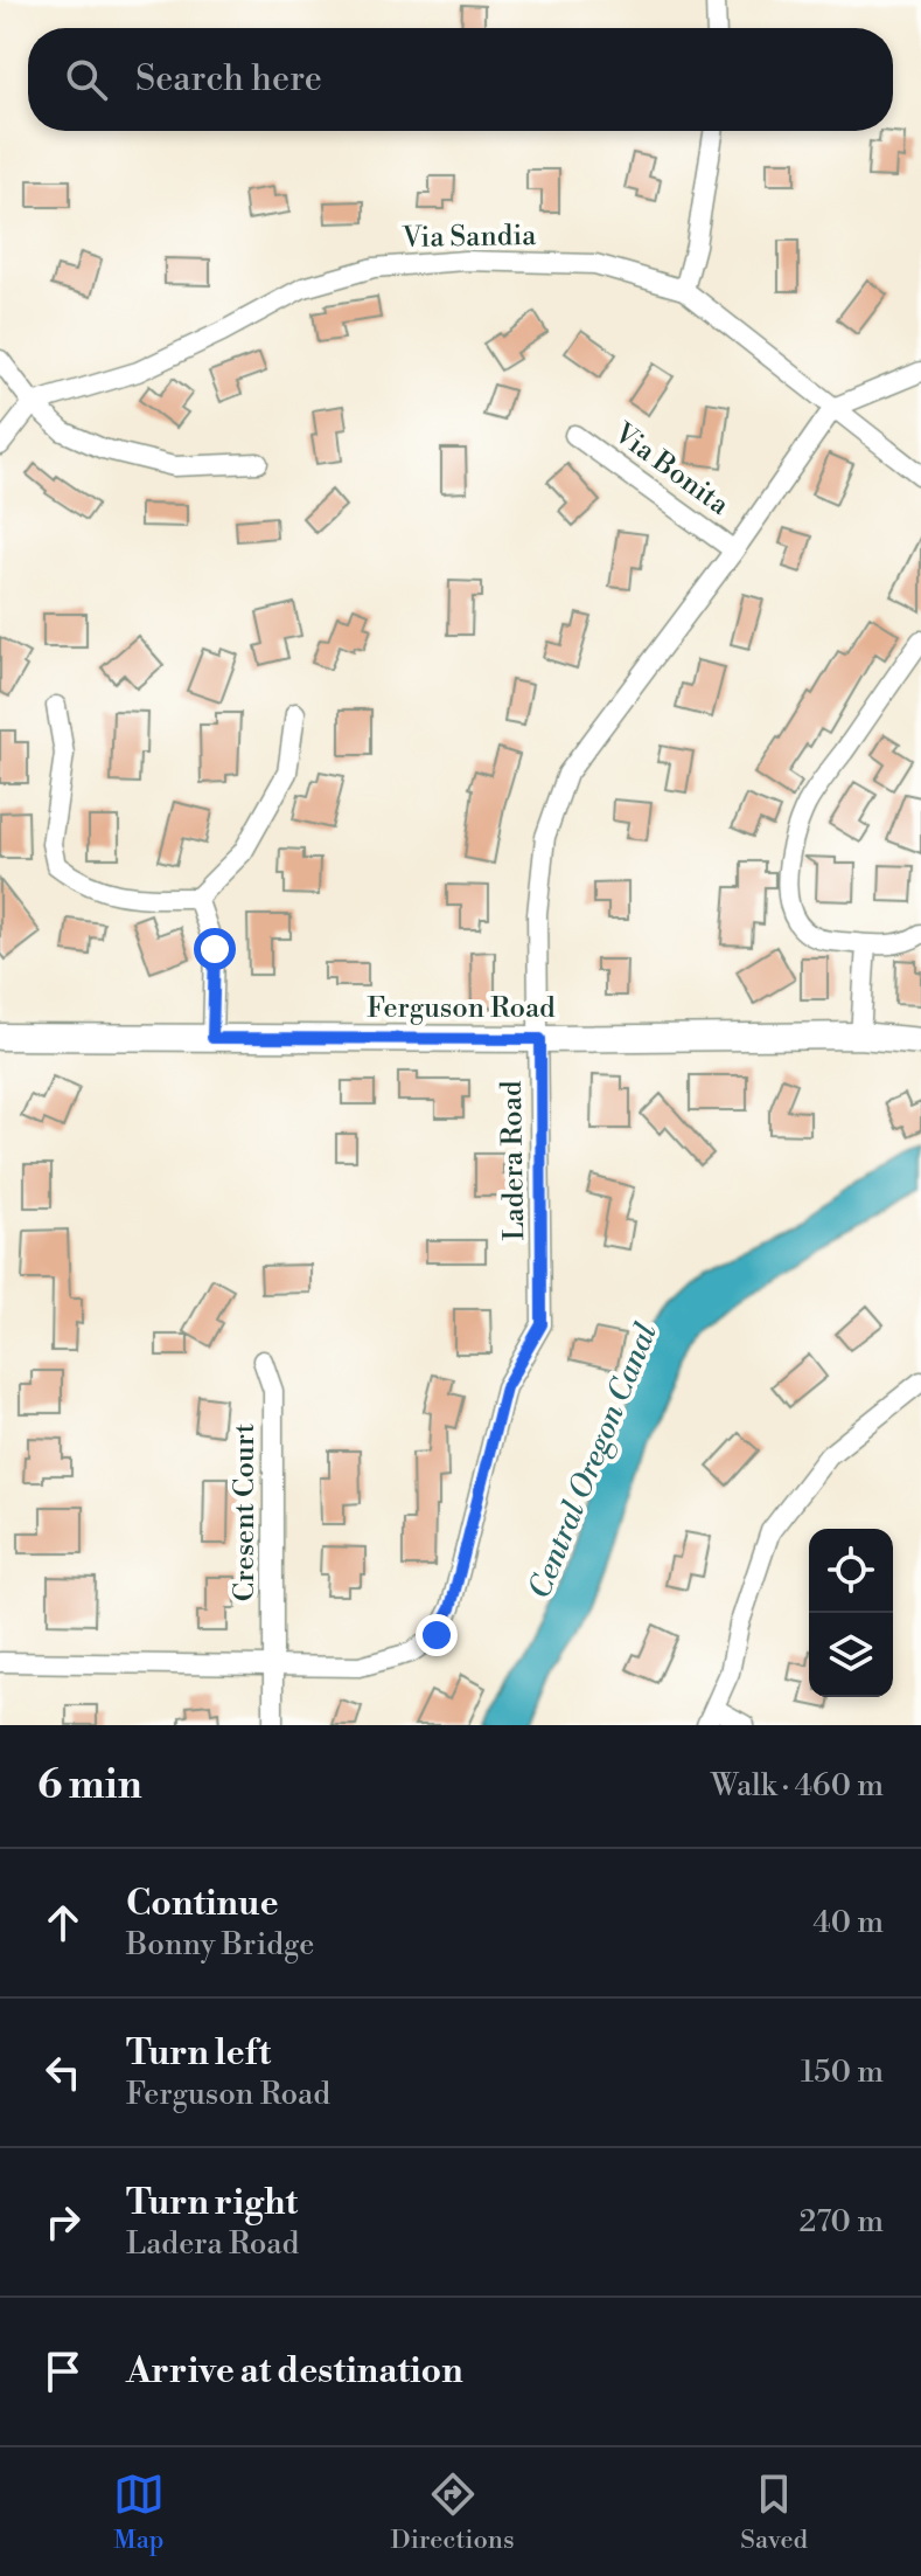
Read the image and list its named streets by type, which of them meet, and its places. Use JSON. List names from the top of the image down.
{
  "streets": {
    "street": [
      "Via Sandia",
      "Via Bonita",
      "Ferguson Road",
      "Ladera Road",
      "Cresent Court"
    ]
  },
  "crossings": [
    ["Via Sandia", "Ladera Road"],
    ["Via Bonita", "Ladera Road"],
    ["Ferguson Road", "Ladera Road"],
    ["Ladera Road", "Cresent Court"]
  ],
  "water": ["Central Oregon Canal"],
  "page": {
    "search": "Search here",
    "heading": ["6 min", "Walk · 460 m"],
    "list": [
      ["Continue", "Bonny Bridge", "40 m"],
      ["Turn left", "Ferguson Road", "150 m"],
      ["Turn right", "Ladera Road", "270 m"],
      "Arrive at destination"
    ],
    "nav": ["Map", "Directions", "Saved"]
  }
}
